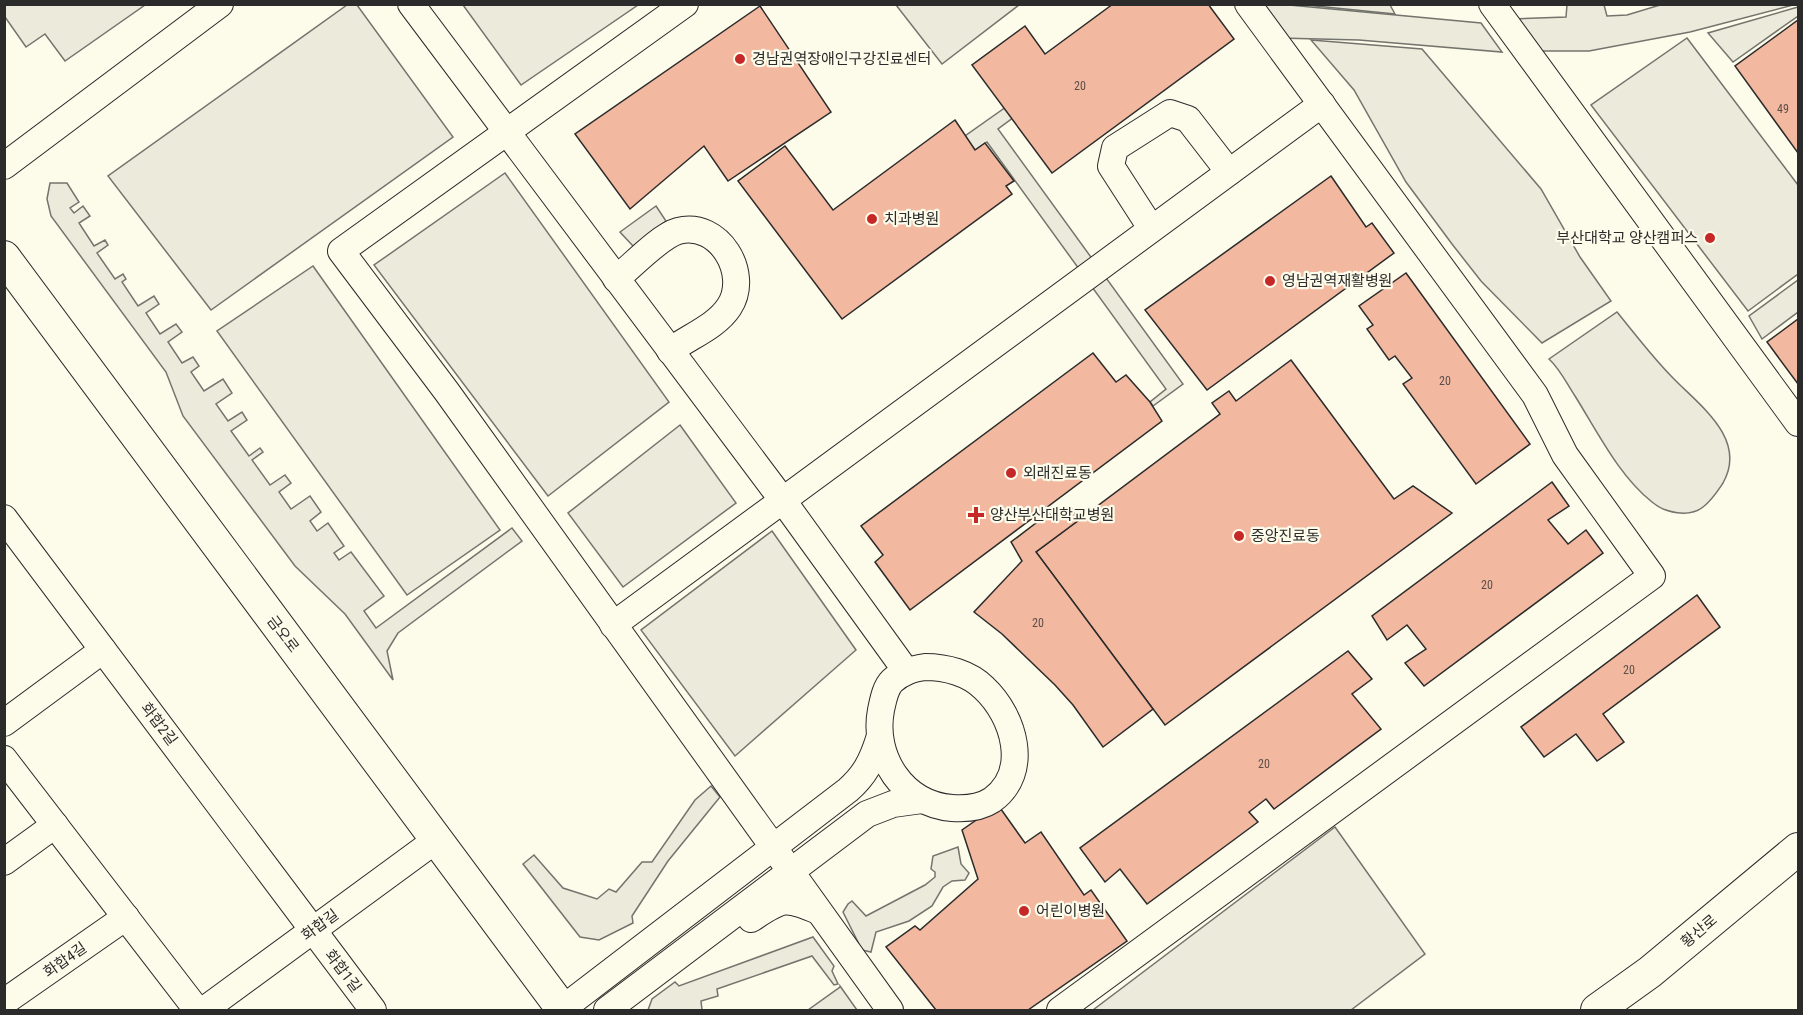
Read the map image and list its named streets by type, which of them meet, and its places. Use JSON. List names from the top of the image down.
{
  "streets": {
    "main road": ["금오로", "황산로"],
    "street": [
      "화합2길",
      "화합길",
      "화합4길",
      "화합1길"
    ]
  },
  "crossings": [
    ["금오로", "화합길"],
    ["화합2길", "화합길"],
    ["화합2길", "화합1길"],
    ["화합길", "화합1길"]
  ],
  "places": {
    "other": [
      "경남권역장애인구강진료센터",
      "치과병원",
      "부산대학교 양산캠퍼스",
      "영남권역재활병원",
      "외래진료동",
      "중앙진료동",
      "어린이병원"
    ],
    "health": ["양산부산대학교병원"]
  },
  "house_numbers": [
    "20",
    "49",
    "20",
    "20",
    "20",
    "20",
    "20"
  ]
}
